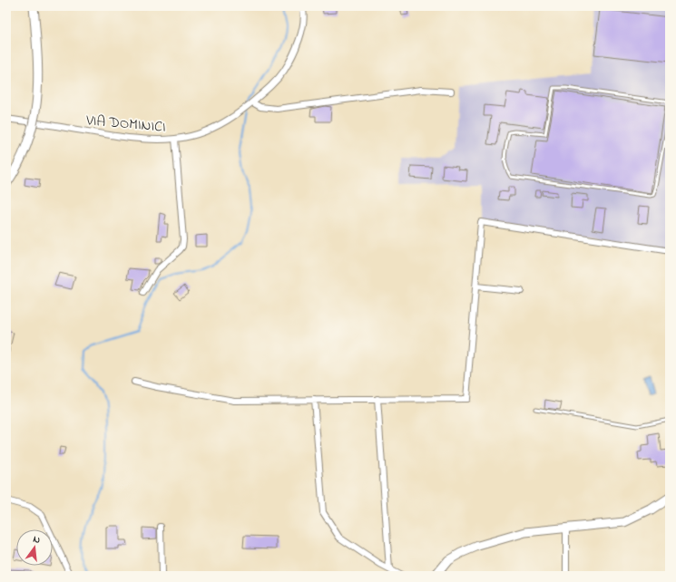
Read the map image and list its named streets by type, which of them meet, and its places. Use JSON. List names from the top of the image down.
{
  "streets": {
    "street": ["VIA DOMINICI"]
  },
  "north": "top"
}
